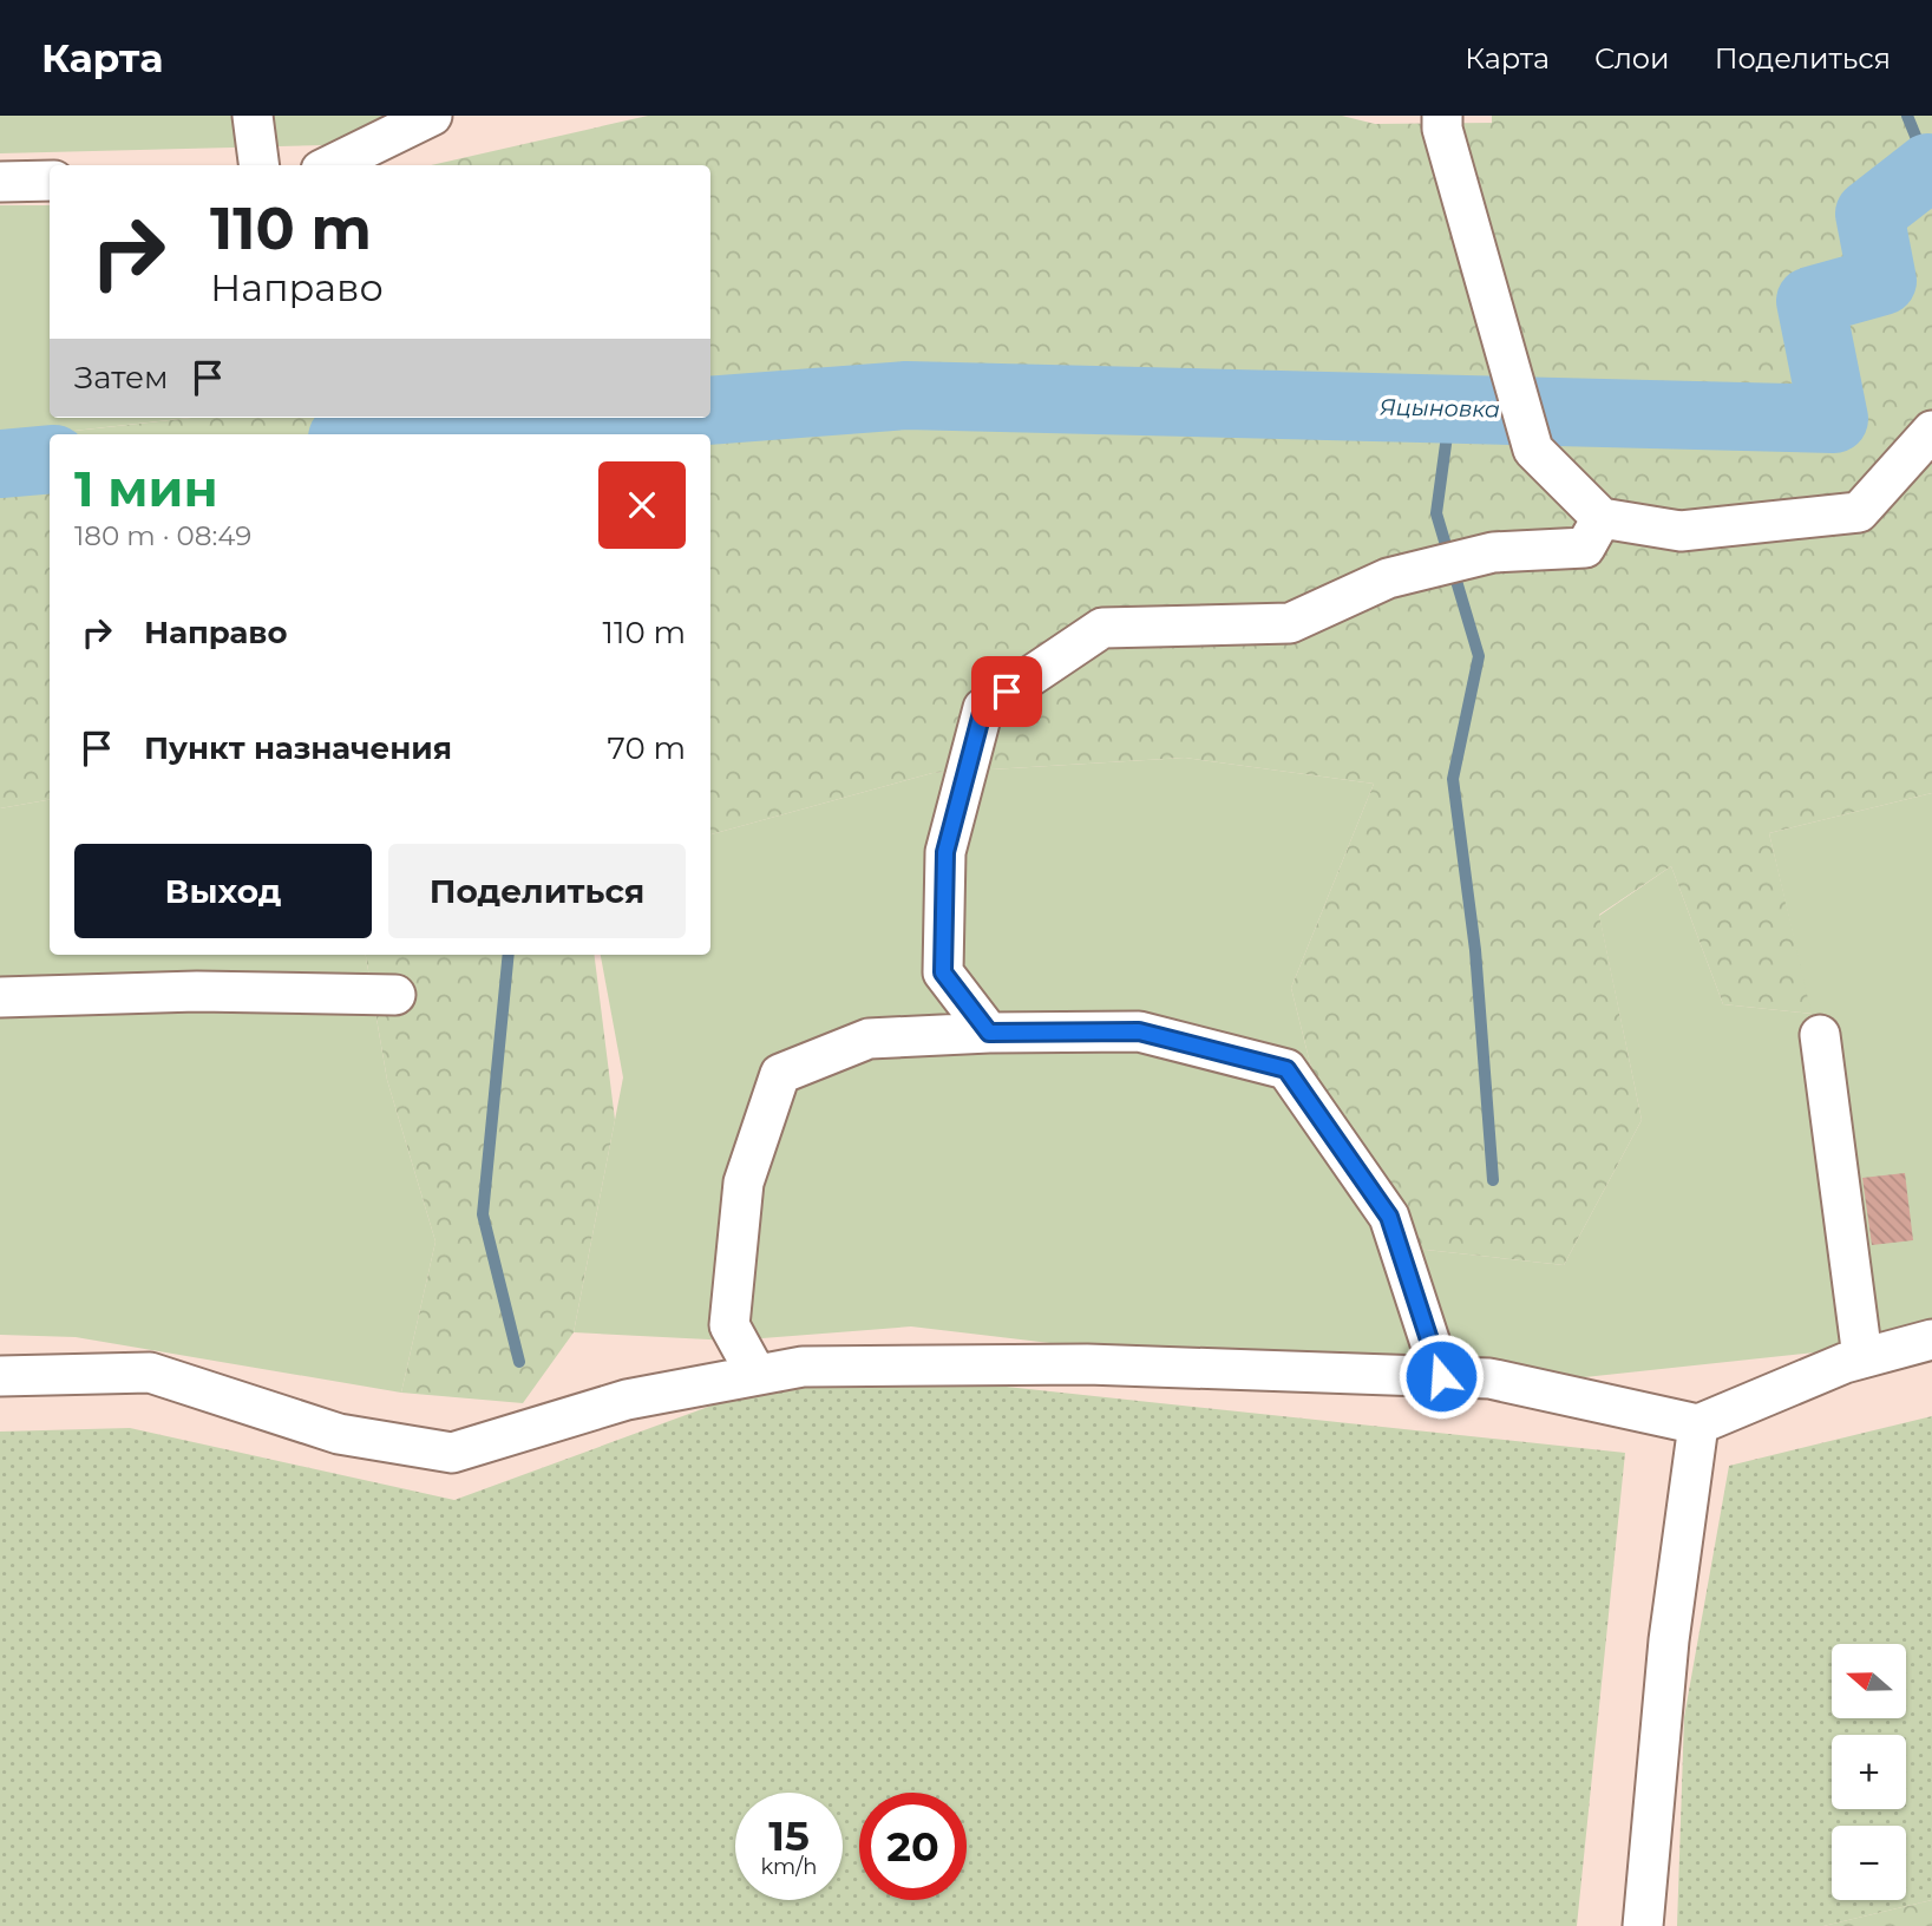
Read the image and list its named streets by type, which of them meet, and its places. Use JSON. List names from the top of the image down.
{
  "water": ["Яцыновка"],
  "north": "left",
  "page": {
    "header": "Карта",
    "nav": ["Карта", "Слои", "Поделиться"],
    "turn": ["110 m", "Направо"],
    "then": "Затем",
    "heading": ["1 мин", "180 m · 08:49"],
    "list": [
      {
        "name": "Направо",
        "value": "110 m"
      },
      {
        "name": "Пункт назначения",
        "value": "70 m"
      }
    ],
    "buttons": ["Выход", "Поделиться"],
    "map_buttons": ["+", "−"],
    "speed": "15 km/h",
    "limit": "20"
  }
}
